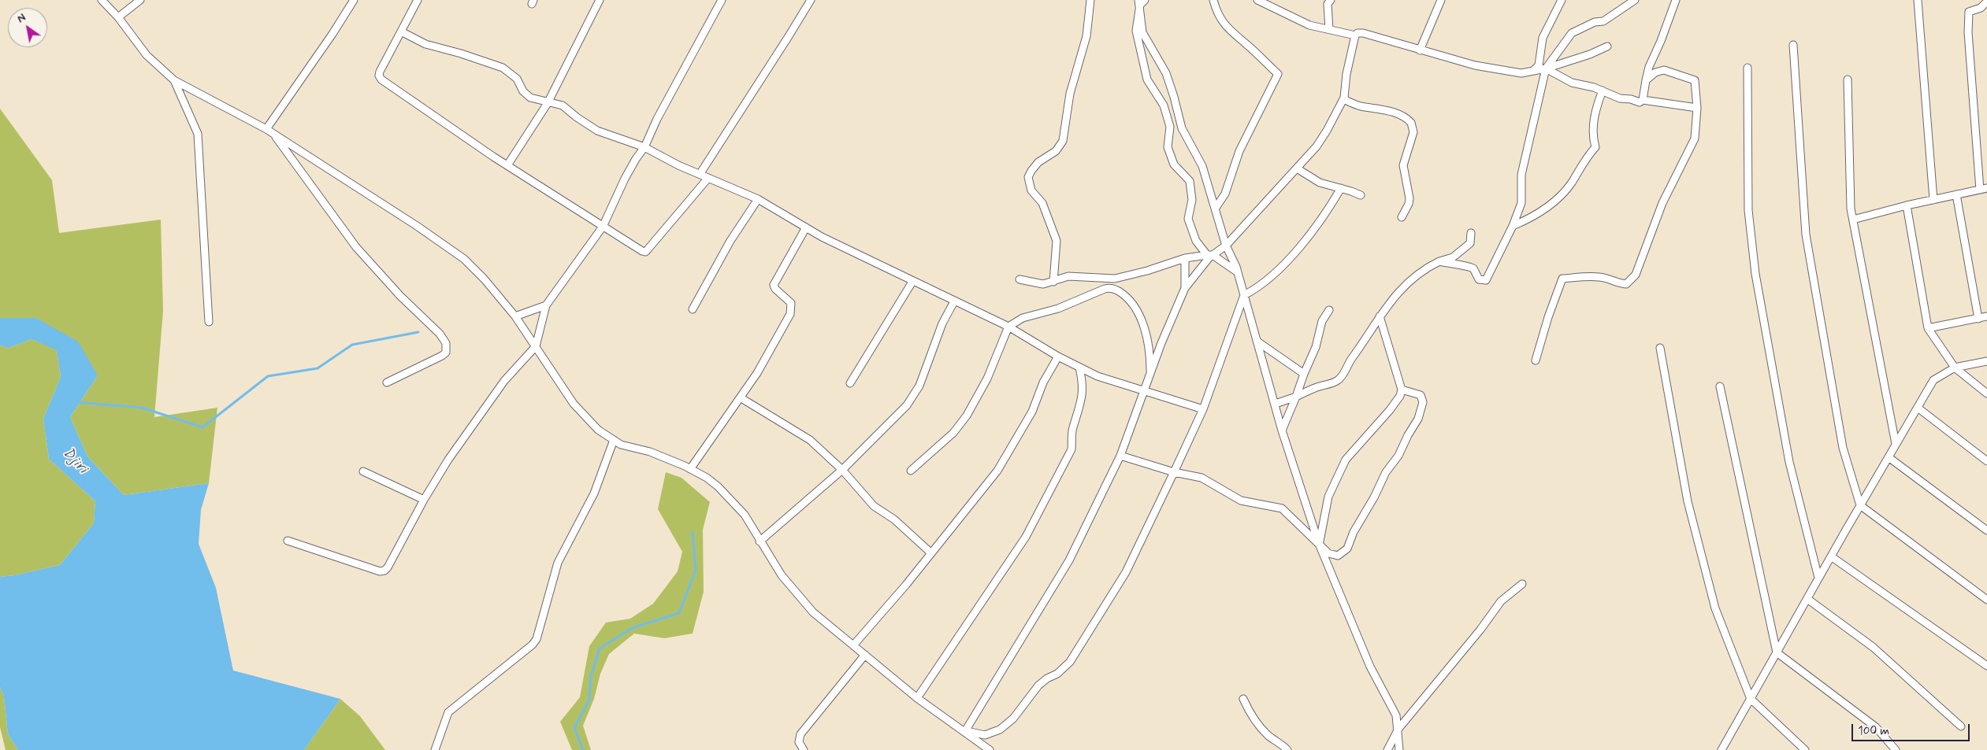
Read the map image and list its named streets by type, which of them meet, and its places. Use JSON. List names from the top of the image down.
{
  "water": ["Djiri"],
  "scale_bar": "100 m",
  "north": "top left"
}
